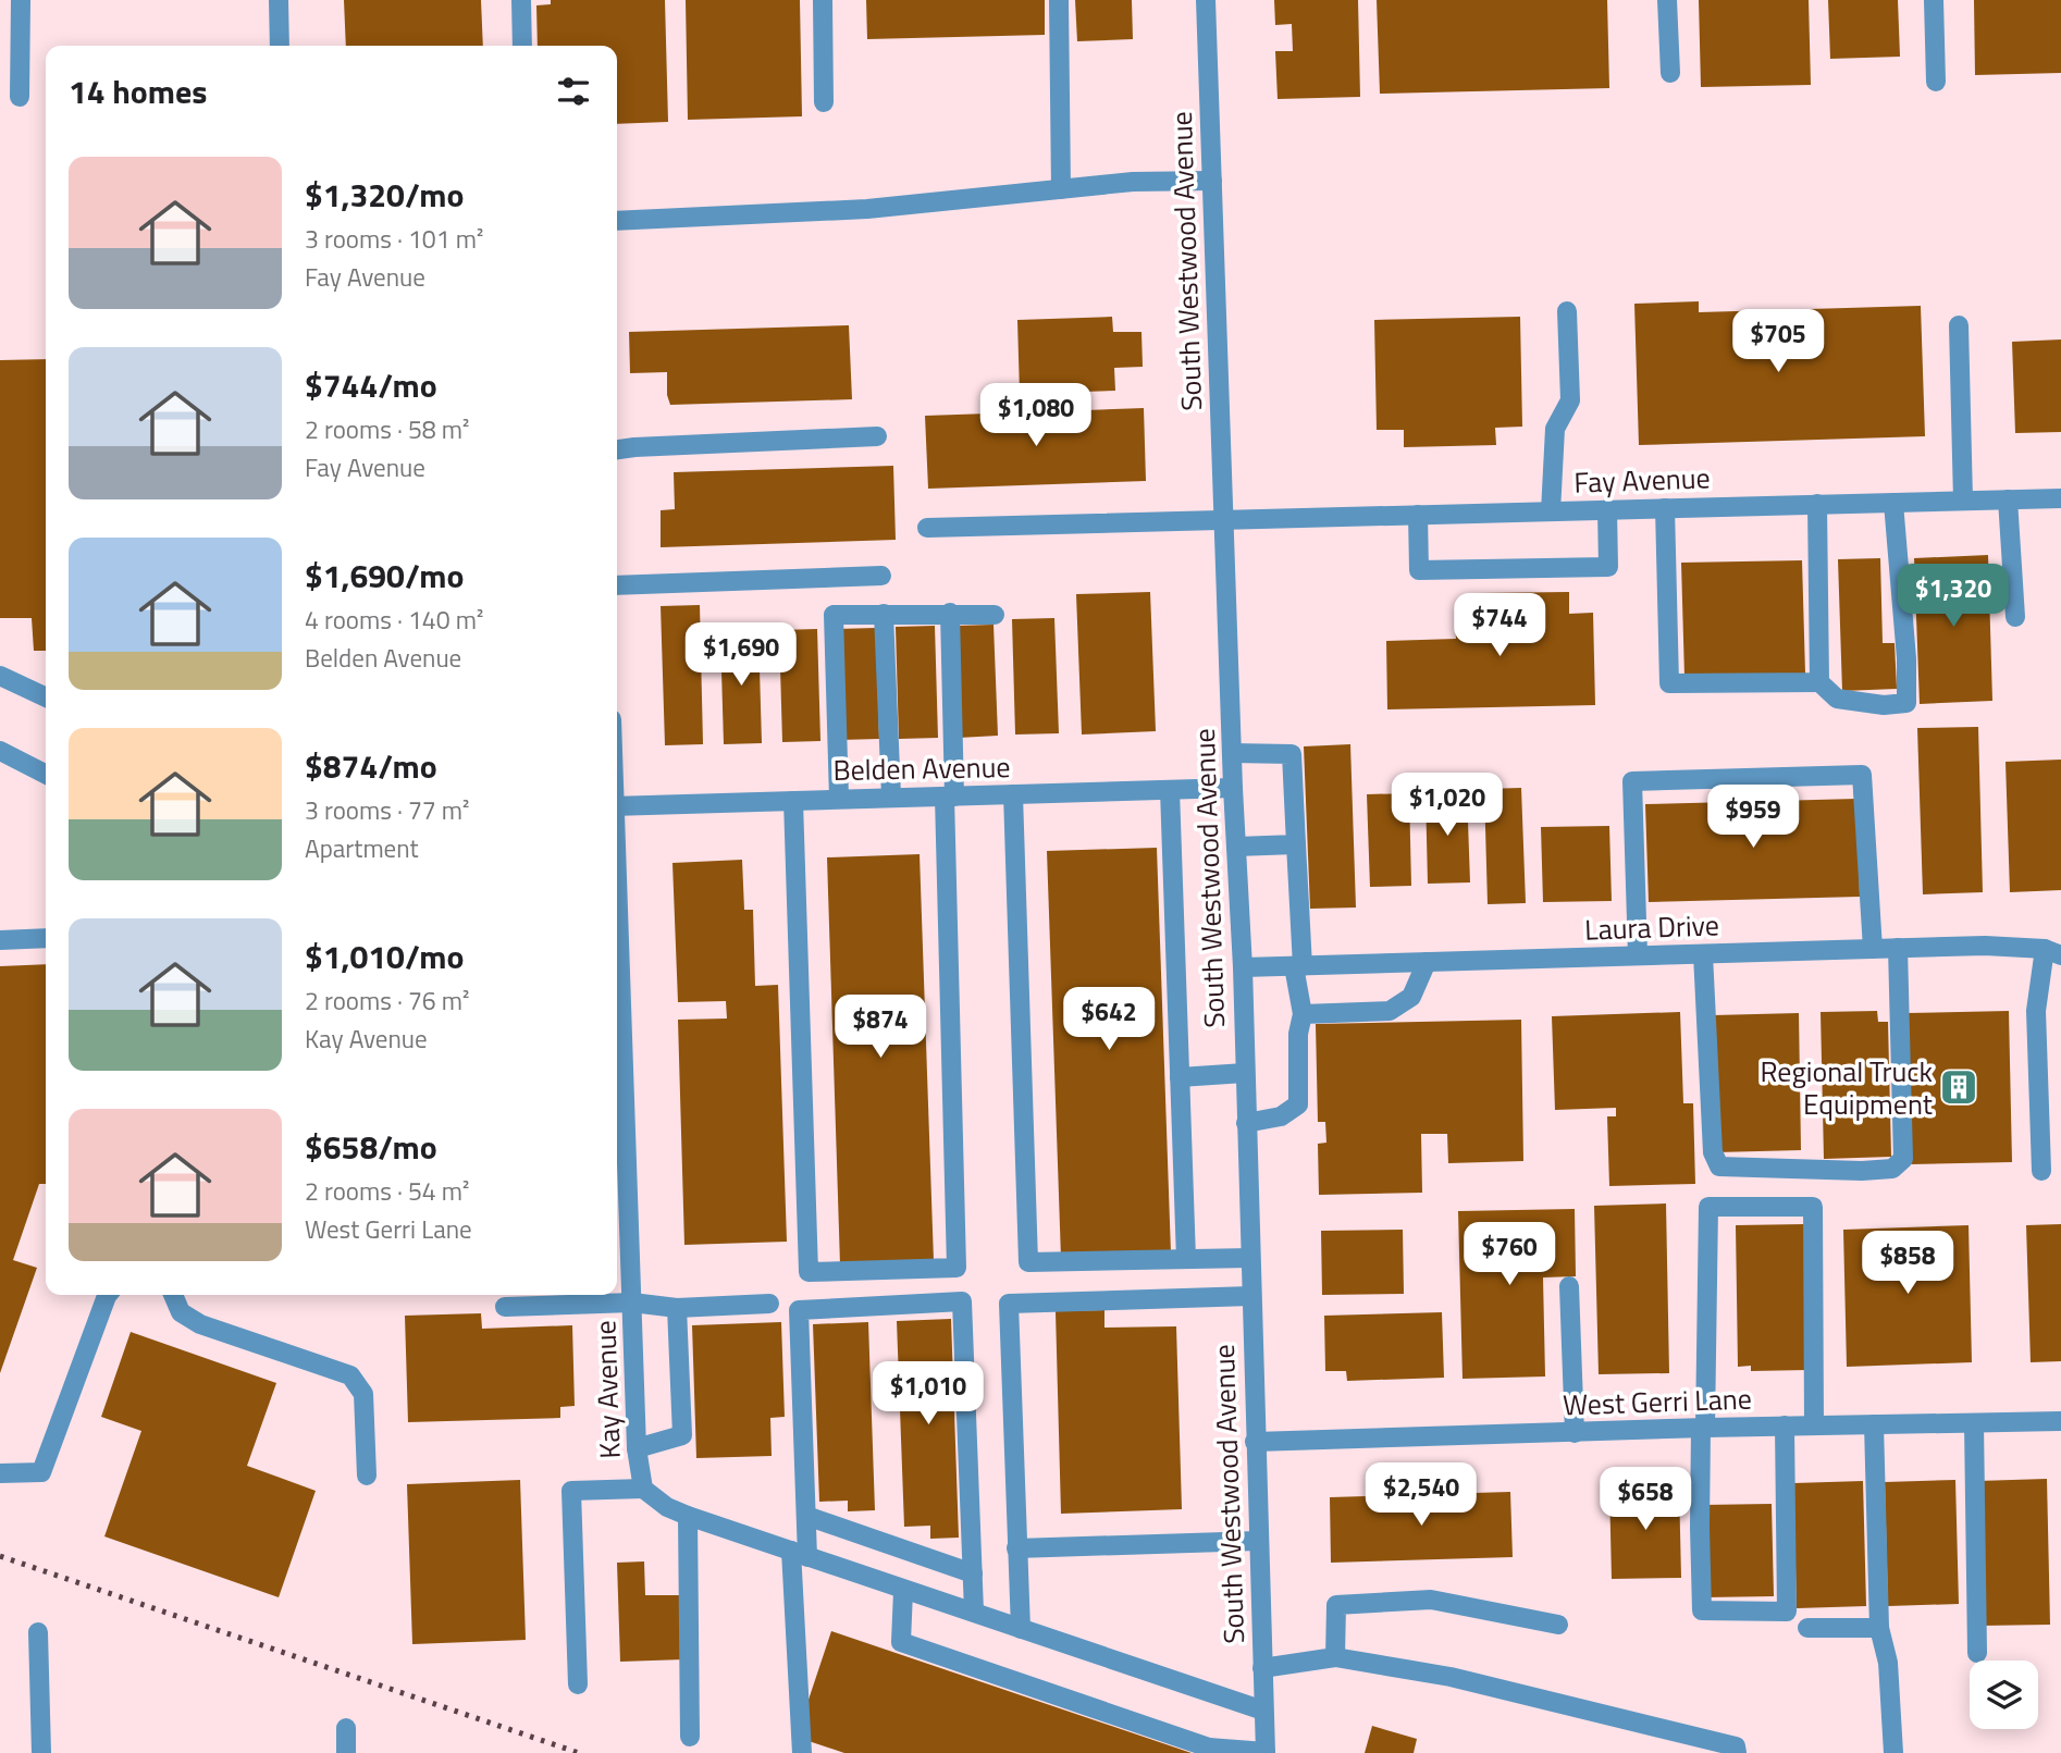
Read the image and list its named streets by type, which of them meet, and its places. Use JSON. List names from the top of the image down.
{
  "streets": {
    "street": [
      "South Westwood Avenue",
      "Fay Avenue",
      "Belden Avenue",
      "Laura Drive",
      "Kay Avenue",
      "West Gerri Lane"
    ]
  },
  "crossings": [
    ["South Westwood Avenue", "Fay Avenue"],
    ["South Westwood Avenue", "Belden Avenue"],
    ["South Westwood Avenue", "Laura Drive"],
    ["South Westwood Avenue", "Kay Avenue"],
    ["South Westwood Avenue", "West Gerri Lane"]
  ],
  "places": {
    "building": ["Regional Truck Equipment"]
  },
  "page": {
    "heading": "14 homes",
    "list": [
      {
        "name": "$1,320/mo",
        "note": "3 rooms · 101 m² · Fay Avenue"
      },
      {
        "name": "$744/mo",
        "note": "2 rooms · 58 m² · Fay Avenue"
      },
      {
        "name": "$1,690/mo",
        "note": "4 rooms · 140 m² · Belden Avenue"
      },
      {
        "name": "$874/mo",
        "note": "3 rooms · 77 m² · Apartment"
      },
      {
        "name": "$1,010/mo",
        "note": "2 rooms · 76 m² · Kay Avenue"
      },
      {
        "name": "$658/mo",
        "note": "2 rooms · 54 m² · West Gerri Lane"
      }
    ],
    "price": [
      "$705",
      "$1,080",
      "$1,320",
      "$744",
      "$1,690",
      "$1,020",
      "$959",
      "$642",
      "$874",
      "$760",
      "$858",
      "$1,010",
      "$2,540",
      "$658"
    ]
  }
}
